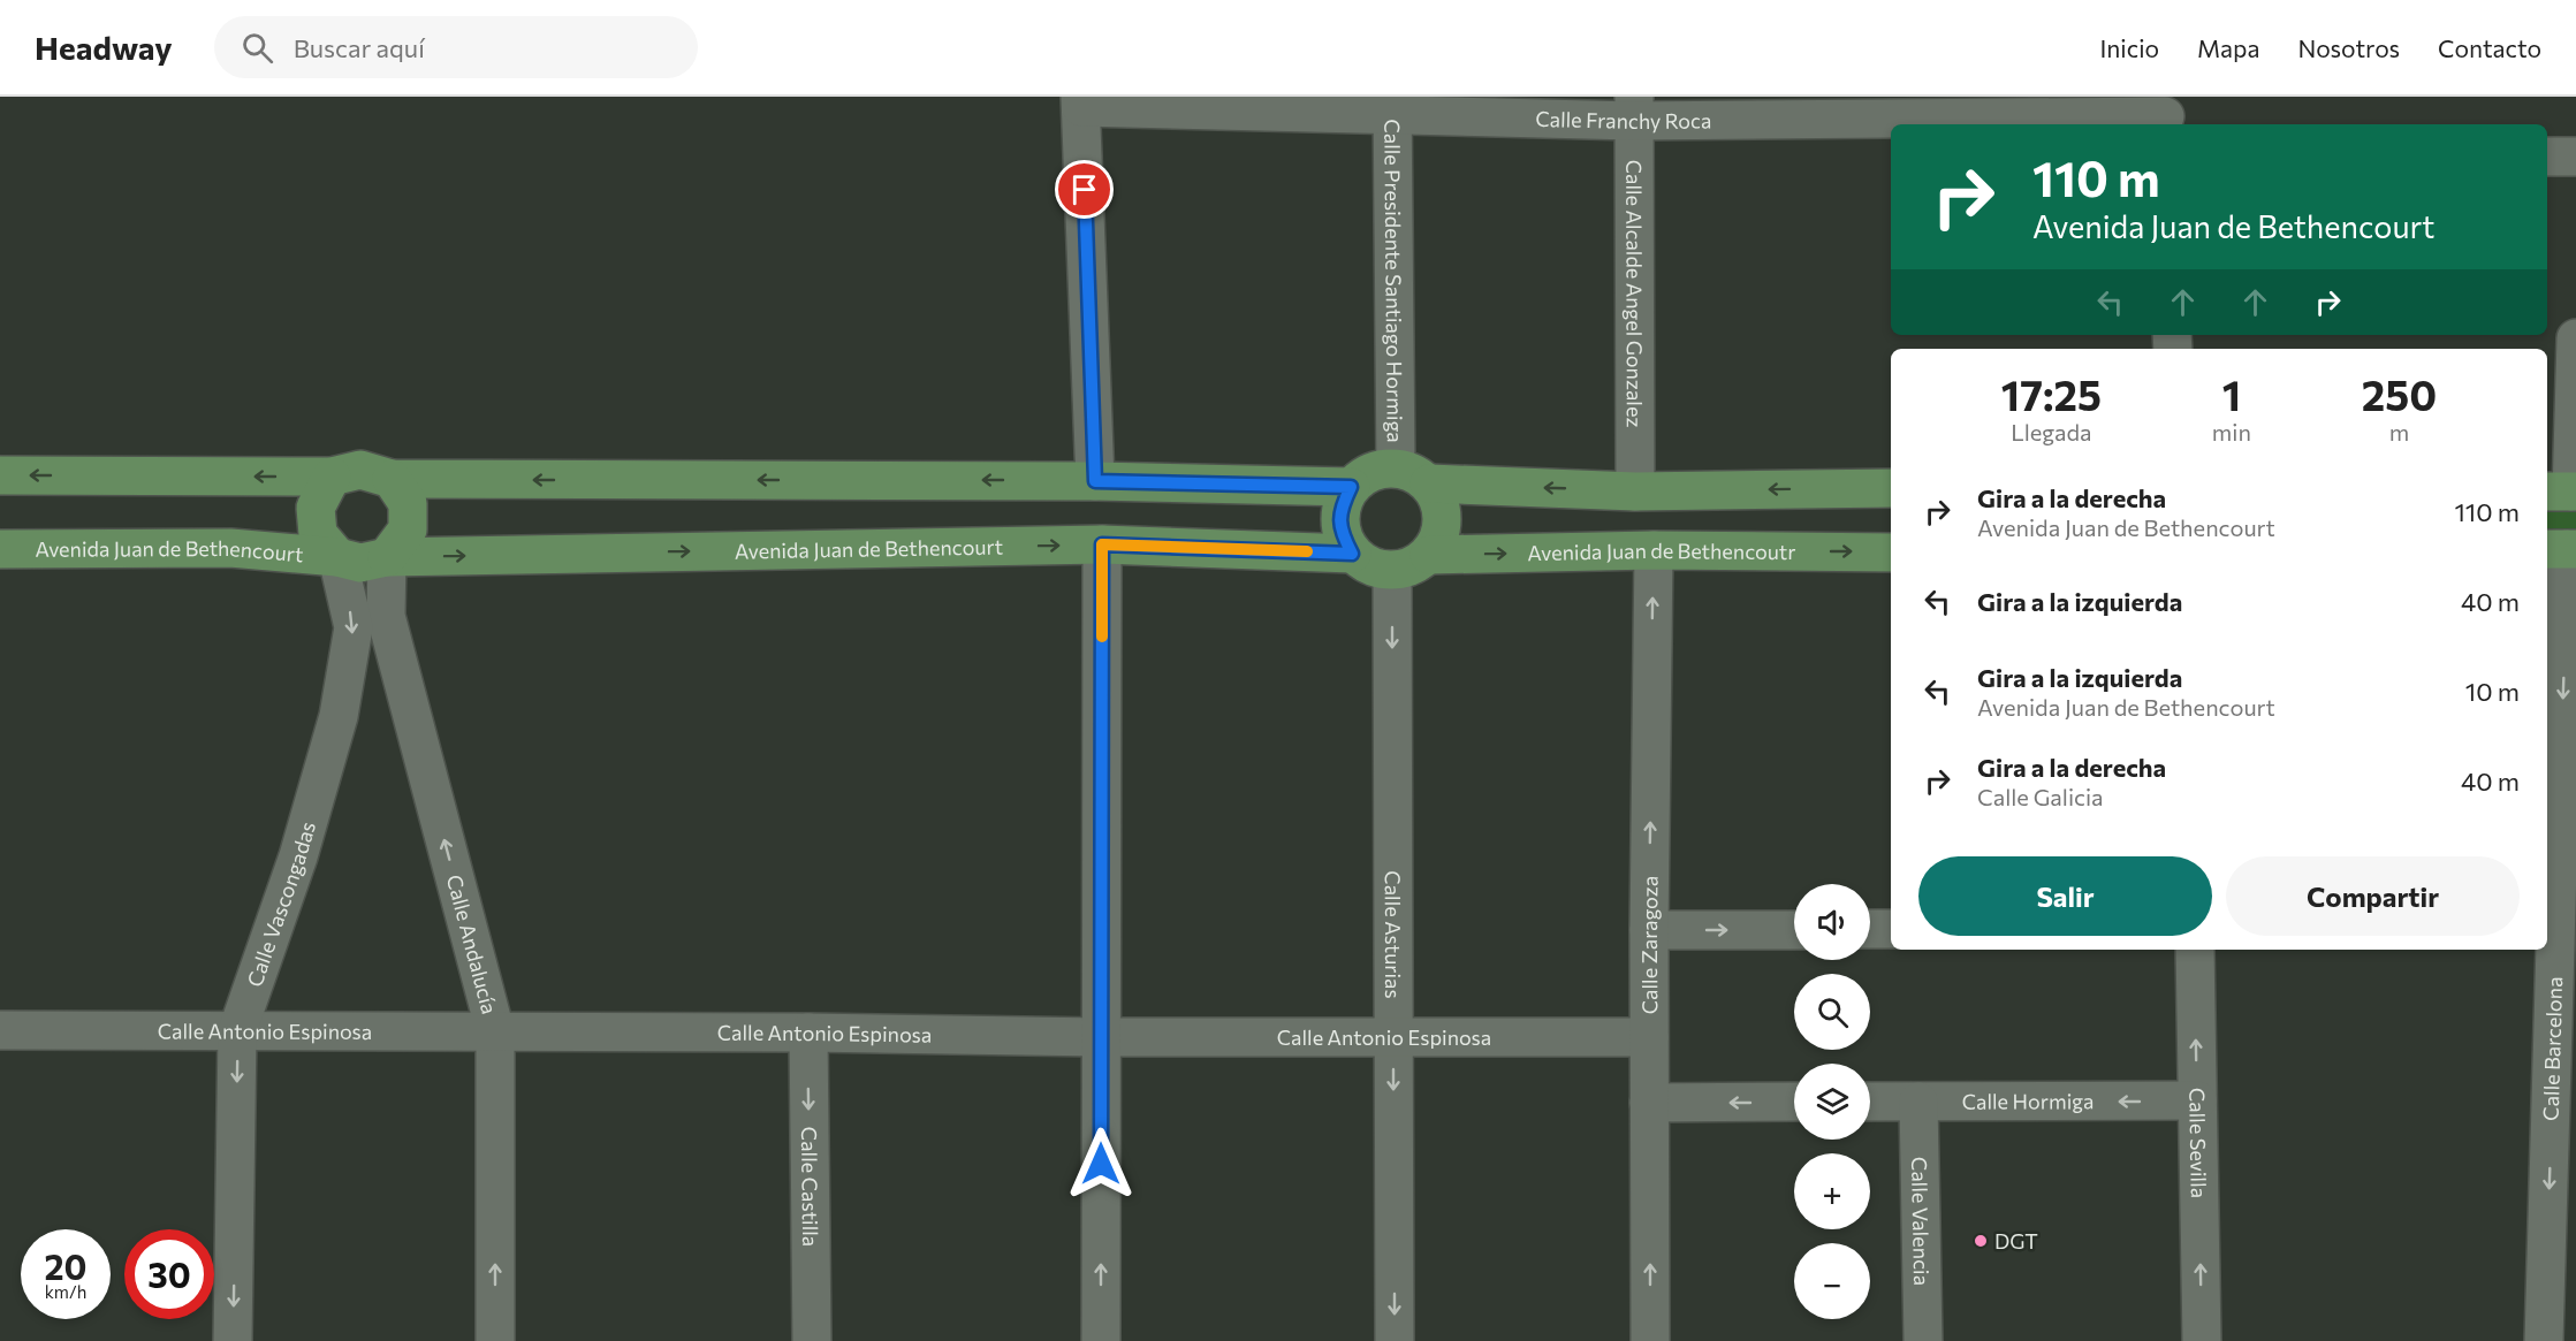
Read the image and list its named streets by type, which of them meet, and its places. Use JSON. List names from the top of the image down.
{
  "streets": {
    "main road": ["Avenida Juan de Bethencourt", "Avenida Juan de Bethencoutr"],
    "street": [
      "Calle Franchy Roca",
      "Calle Presidente Santiago Hormiga",
      "Calle Alcalde Angel Gonzalez",
      "Calle Vascongadas",
      "Calle Asturias",
      "Calle Andalucía",
      "Calle Zaragoza",
      "Calle Antonio Espinosa",
      "Calle Barcelona",
      "Calle Hormiga",
      "Calle Sevilla",
      "Calle Castilla",
      "Calle Valencia"
    ]
  },
  "crossings": [
    ["Calle Franchy Roca", "Calle Presidente Santiago Hormiga"],
    ["Calle Franchy Roca", "Calle Alcalde Angel Gonzalez"],
    ["Calle Presidente Santiago Hormiga", "Avenida Juan de Bethencourt"],
    ["Calle Presidente Santiago Hormiga", "Avenida Juan de Bethencoutr"],
    ["Calle Presidente Santiago Hormiga", "Calle Asturias"],
    ["Avenida Juan de Bethencourt", "Avenida Juan de Bethencoutr"],
    ["Avenida Juan de Bethencourt", "Calle Vascongadas"],
    ["Avenida Juan de Bethencourt", "Calle Asturias"],
    ["Avenida Juan de Bethencourt", "Calle Andalucía"],
    ["Avenida Juan de Bethencoutr", "Calle Asturias"],
    ["Avenida Juan de Bethencoutr", "Calle Zaragoza"],
    ["Calle Vascongadas", "Calle Andalucía"],
    ["Calle Vascongadas", "Calle Antonio Espinosa"],
    ["Calle Asturias", "Calle Antonio Espinosa"],
    ["Calle Andalucía", "Calle Antonio Espinosa"],
    ["Calle Zaragoza", "Calle Antonio Espinosa"],
    ["Calle Antonio Espinosa", "Calle Castilla"],
    ["Calle Hormiga", "Calle Sevilla"],
    ["Calle Hormiga", "Calle Valencia"]
  ],
  "one_way": [
    "Calle Vascongadas",
    "Calle Andalucía",
    "Calle Zaragoza",
    "Calle Barcelona",
    "Calle Hormiga",
    "Calle Sevilla"
  ],
  "places": ["DGT"],
  "page": {
    "header": "Headway",
    "search": "Buscar aquí",
    "nav": [
      "Inicio",
      "Mapa",
      "Nosotros",
      "Contacto"
    ],
    "turn": ["110 m", "Avenida Juan de Bethencourt"],
    "eta": [
      "17:25",
      "Llegada",
      "1",
      "min",
      "250",
      "m"
    ],
    "list": [
      {
        "name": "Gira a la derecha",
        "note": "Avenida Juan de Bethencourt",
        "value": "110 m"
      },
      {
        "name": "Gira a la izquierda",
        "value": "40 m"
      },
      {
        "name": "Gira a la izquierda",
        "note": "Avenida Juan de Bethencourt",
        "value": "10 m"
      },
      {
        "name": "Gira a la derecha",
        "note": "Calle Galicia",
        "value": "40 m"
      }
    ],
    "buttons": ["Salir", "Compartir"],
    "map_buttons": ["+", "−"],
    "speed": "20 km/h",
    "limit": "30"
  }
}
